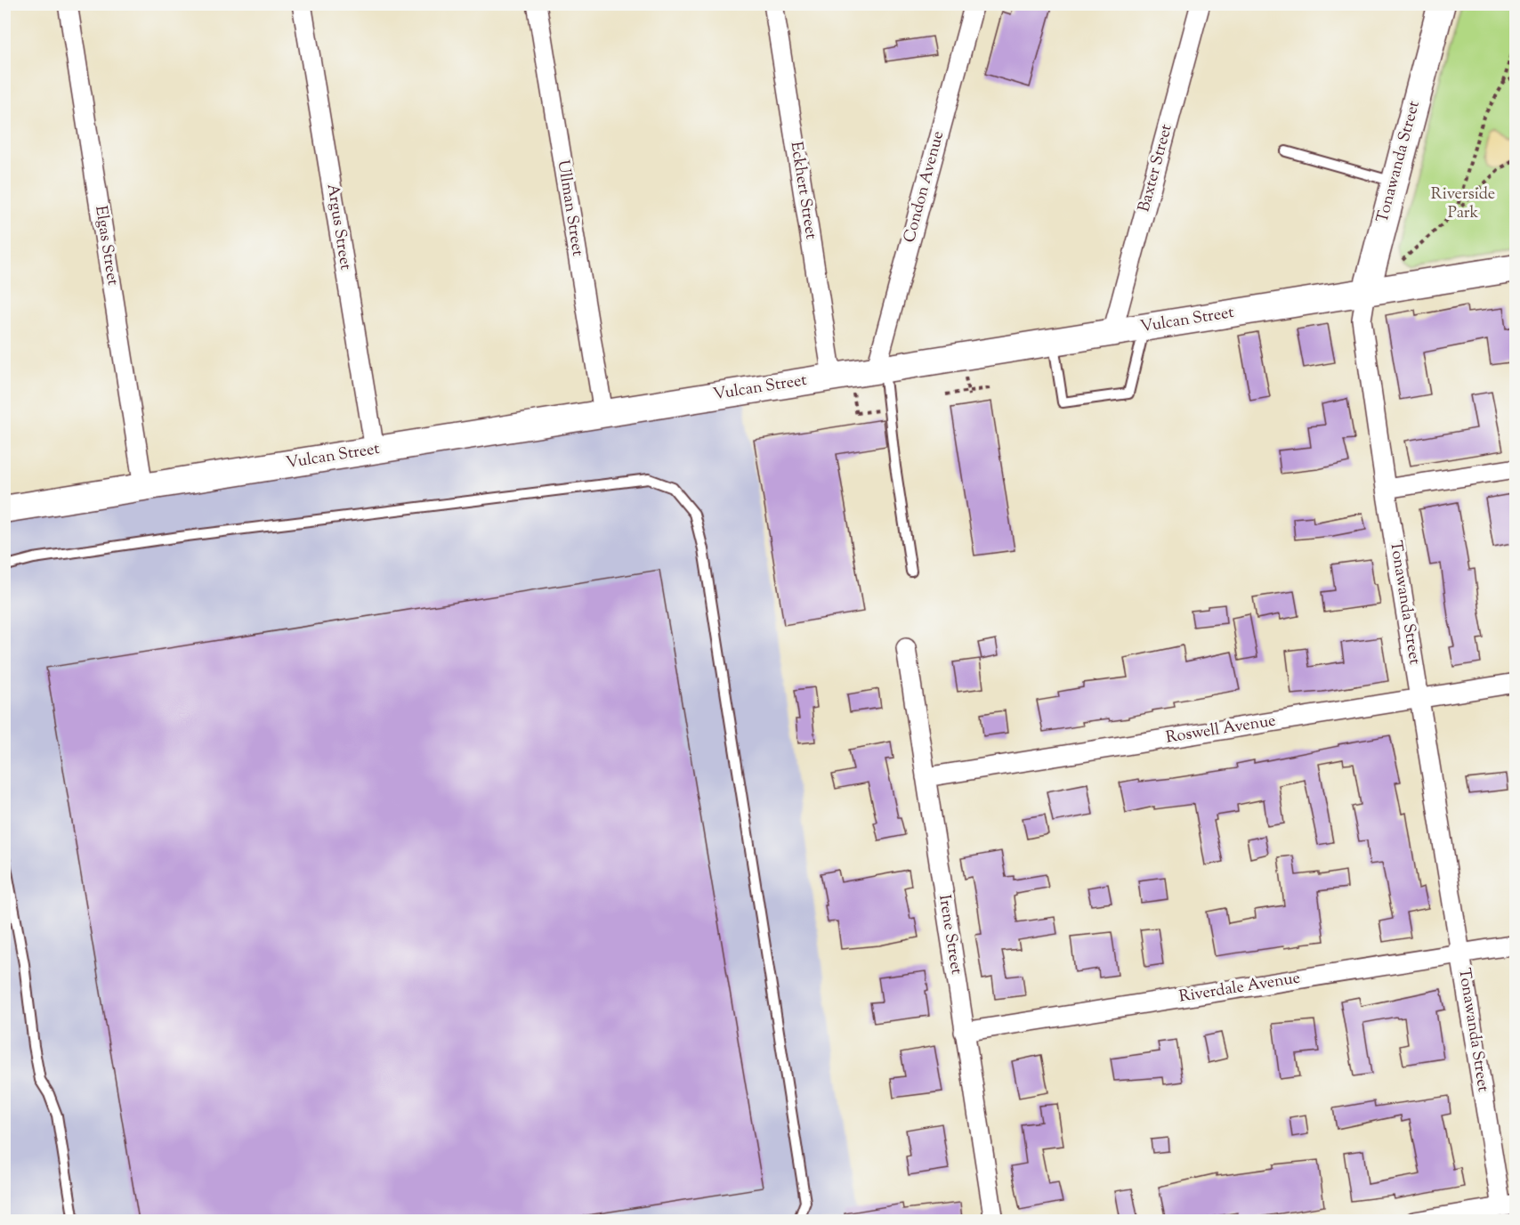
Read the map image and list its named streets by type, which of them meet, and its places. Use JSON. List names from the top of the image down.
{
  "streets": {
    "street": [
      "Tonawanda Street",
      "Baxter Street",
      "Condon Avenue",
      "Eckhert Street",
      "Ullman Street",
      "Argus Street",
      "Elgas Street",
      "Vulcan Street",
      "Roswell Avenue",
      "Irene Street",
      "Riverdale Avenue"
    ]
  },
  "crossings": [
    ["Tonawanda Street", "Vulcan Street"],
    ["Tonawanda Street", "Roswell Avenue"],
    ["Tonawanda Street", "Riverdale Avenue"],
    ["Baxter Street", "Vulcan Street"],
    ["Condon Avenue", "Vulcan Street"],
    ["Eckhert Street", "Vulcan Street"],
    ["Ullman Street", "Vulcan Street"],
    ["Argus Street", "Vulcan Street"],
    ["Elgas Street", "Vulcan Street"],
    ["Roswell Avenue", "Irene Street"],
    ["Irene Street", "Riverdale Avenue"]
  ],
  "parks": ["Riverside Park"]
}
